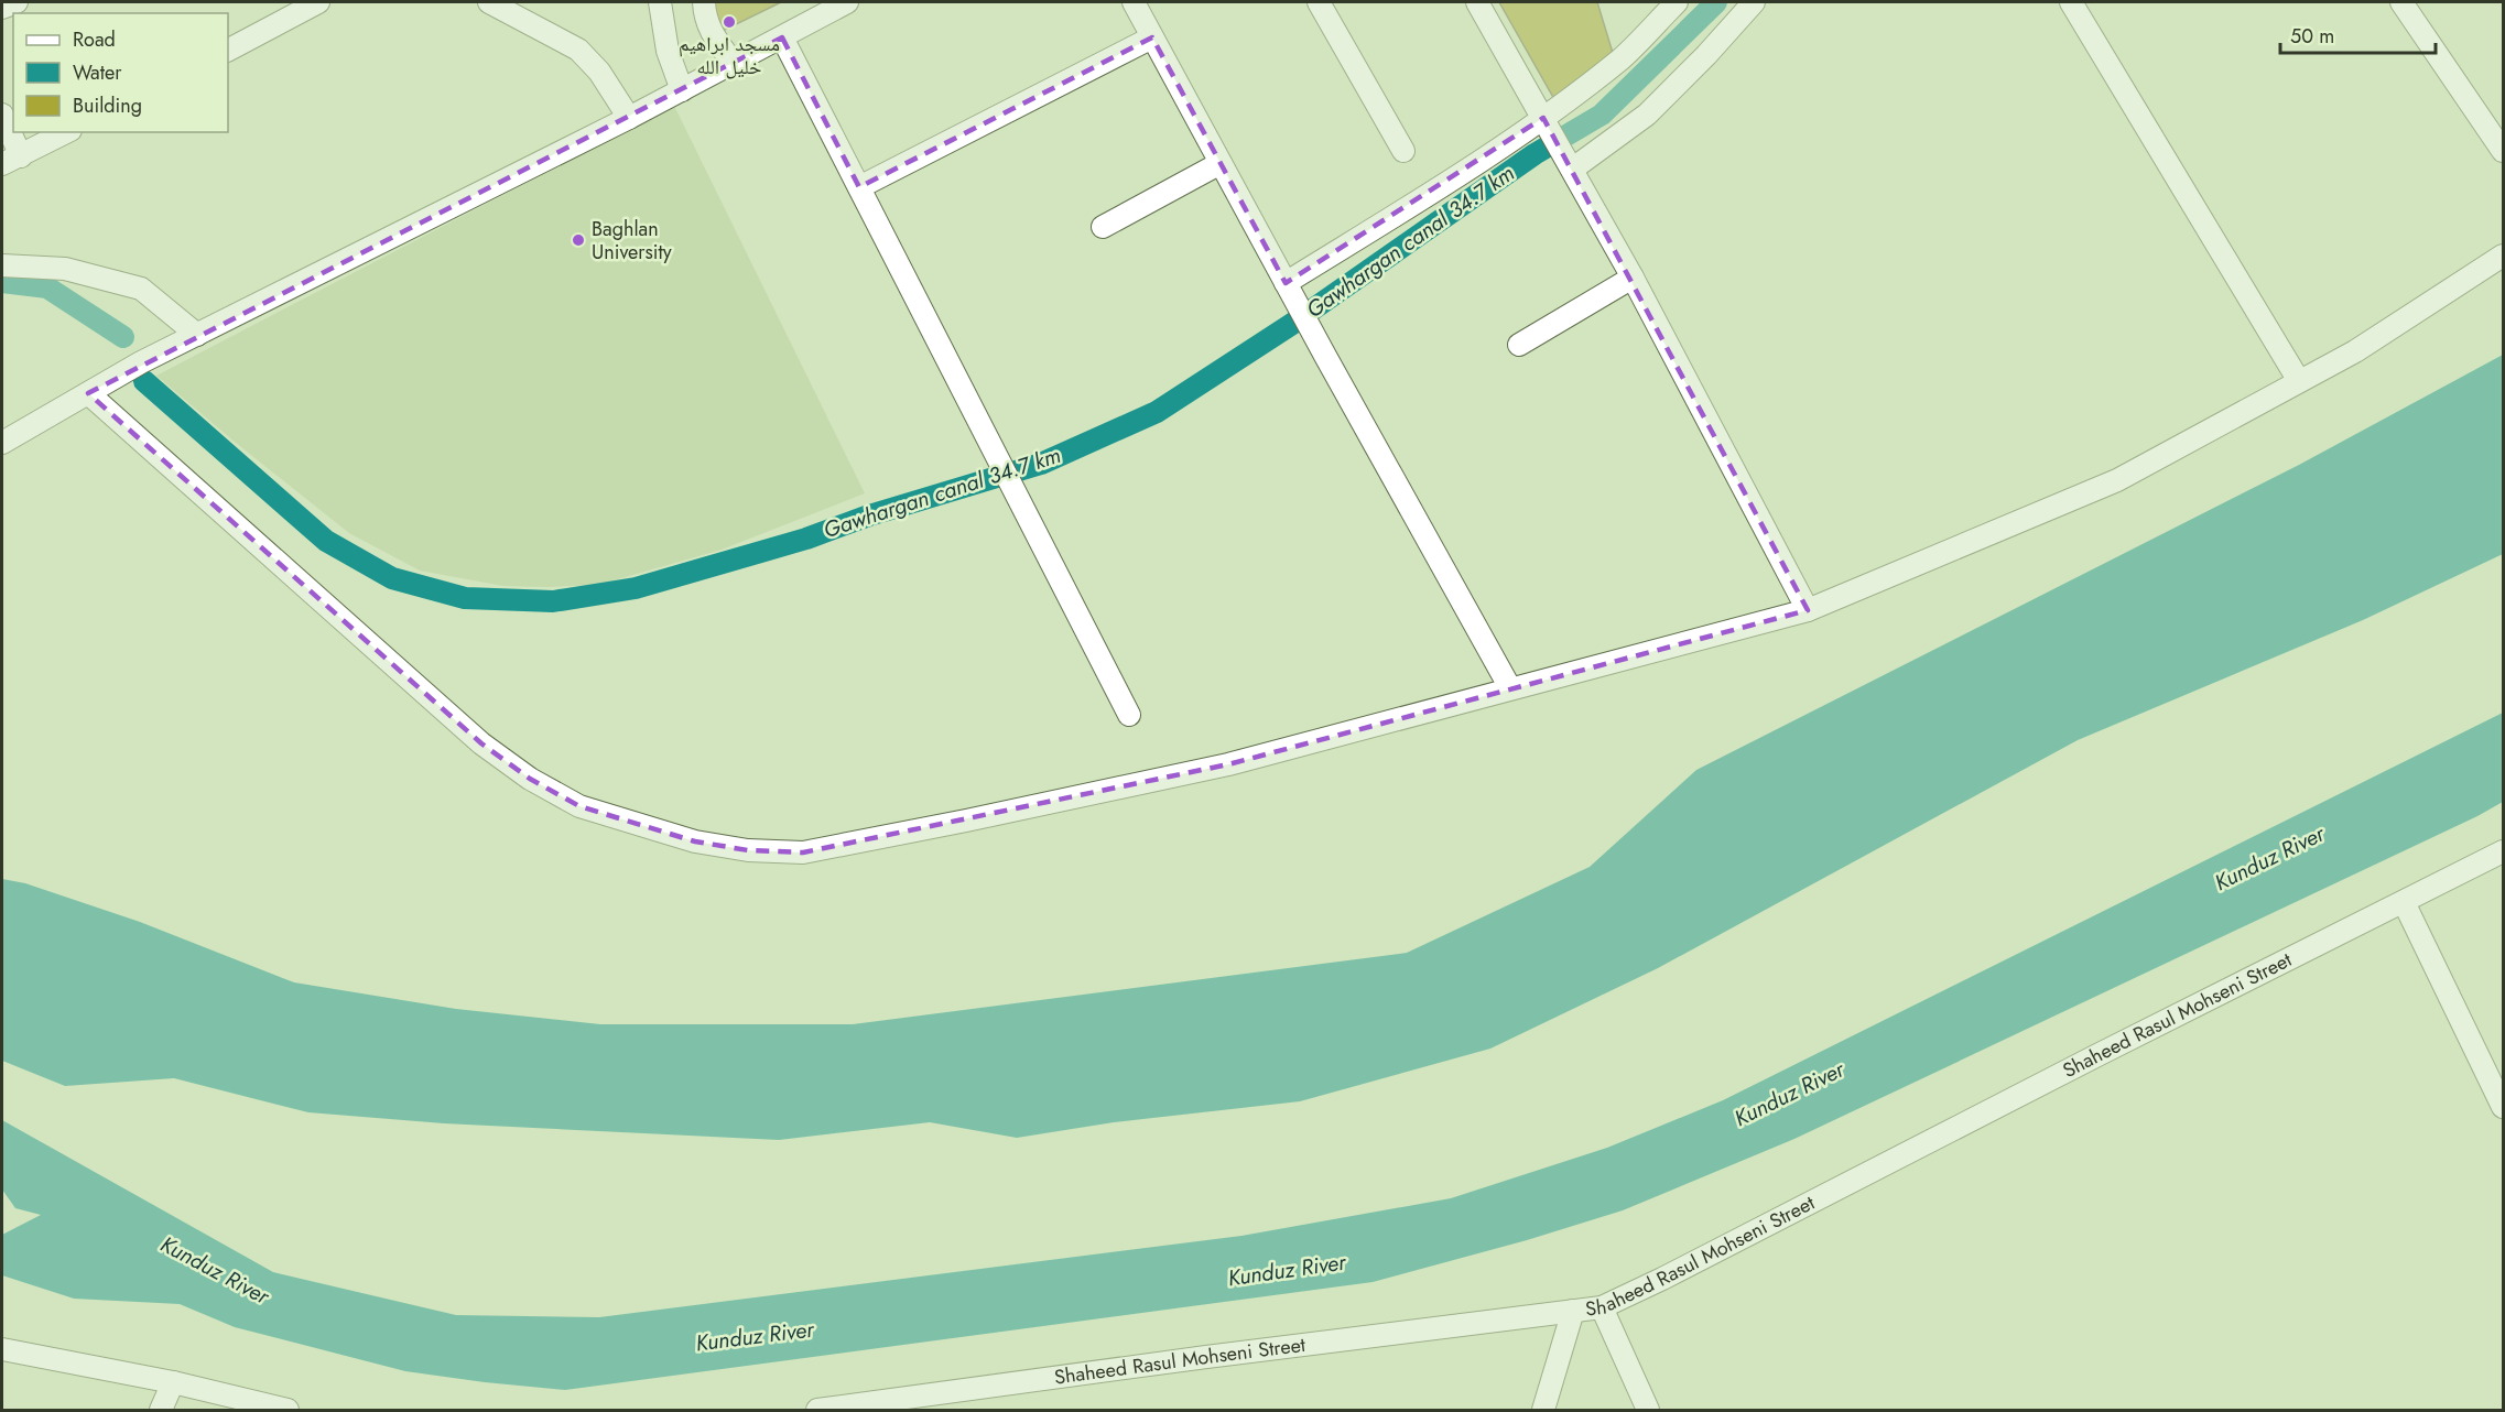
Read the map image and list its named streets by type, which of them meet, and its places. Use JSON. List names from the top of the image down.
{
  "streets": {
    "street": ["Shaheed Rasul Mohseni Street"]
  },
  "water": ["Gawhargan canal 34.7 km", "Kunduz River"],
  "places": ["مسجد ابراهیم خلیل الله", "Baghlan University"],
  "legend": ["Road", "Water", "Building"],
  "scale_bar": "50 m"
}
